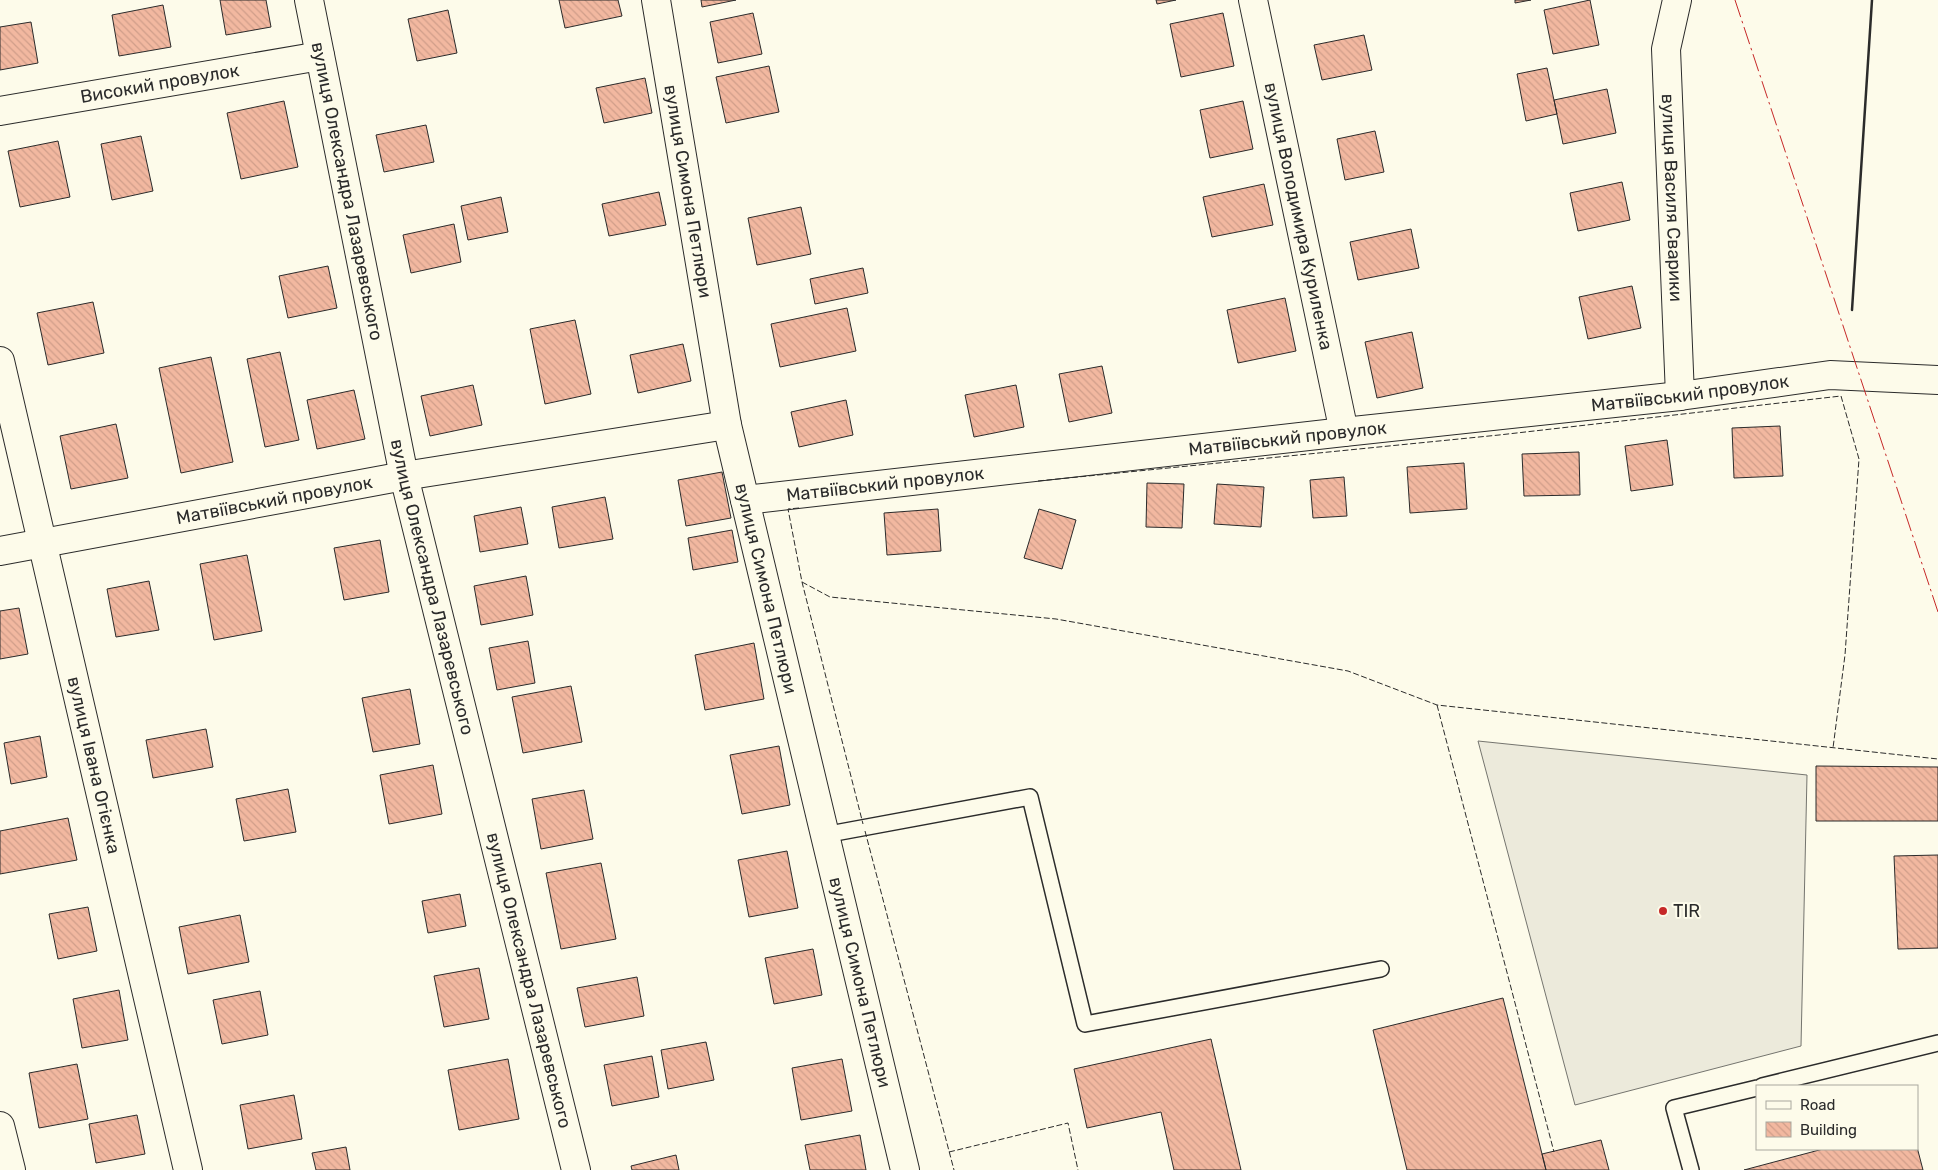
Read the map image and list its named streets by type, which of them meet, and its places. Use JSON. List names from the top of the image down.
{
  "streets": {
    "street": [
      "Високий провулок",
      "вулиця Олександра Лазаревського",
      "вулиця Симона Петлюри",
      "вулиця Василя Сварики",
      "вулиця Володимира Куриленка",
      "Матвіївський провулок",
      "вулиця Івана Огієнка"
    ]
  },
  "crossings": [
    ["Високий провулок", "вулиця Олександра Лазаревського"],
    ["вулиця Олександра Лазаревського", "Матвіївський провулок"],
    ["вулиця Симона Петлюри", "Матвіївський провулок"],
    ["вулиця Василя Сварики", "Матвіївський провулок"],
    ["вулиця Володимира Куриленка", "Матвіївський провулок"],
    ["Матвіївський провулок", "вулиця Івана Огієнка"]
  ],
  "places": ["TIR"],
  "legend": ["Road", "Building"]
}
